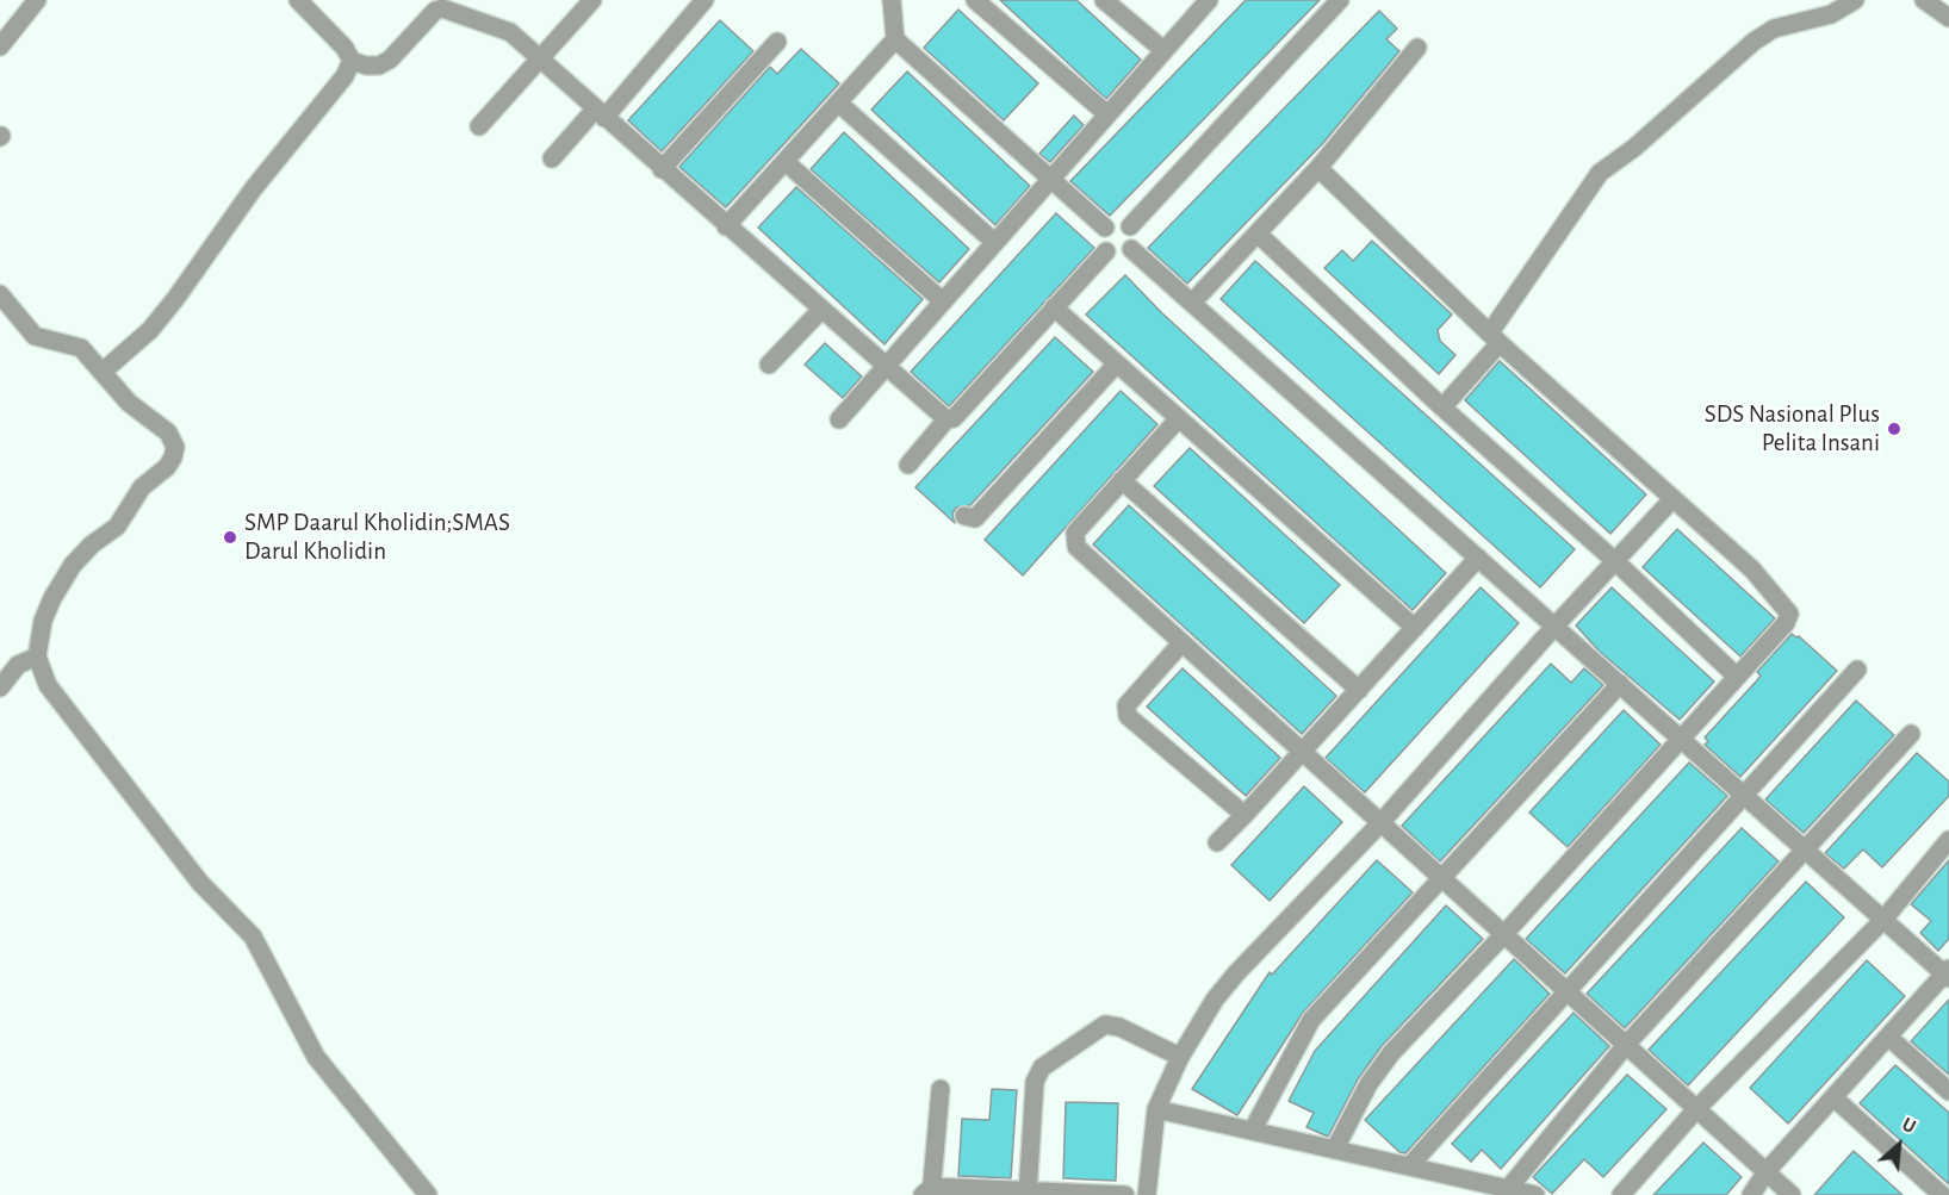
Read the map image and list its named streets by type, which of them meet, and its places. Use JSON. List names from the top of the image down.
{
  "places": ["SDS Nasional Plus Pelita Insani", "SMP Daarul Kholidin;SMAS Darul Kholidin"],
  "north": "top right"
}
